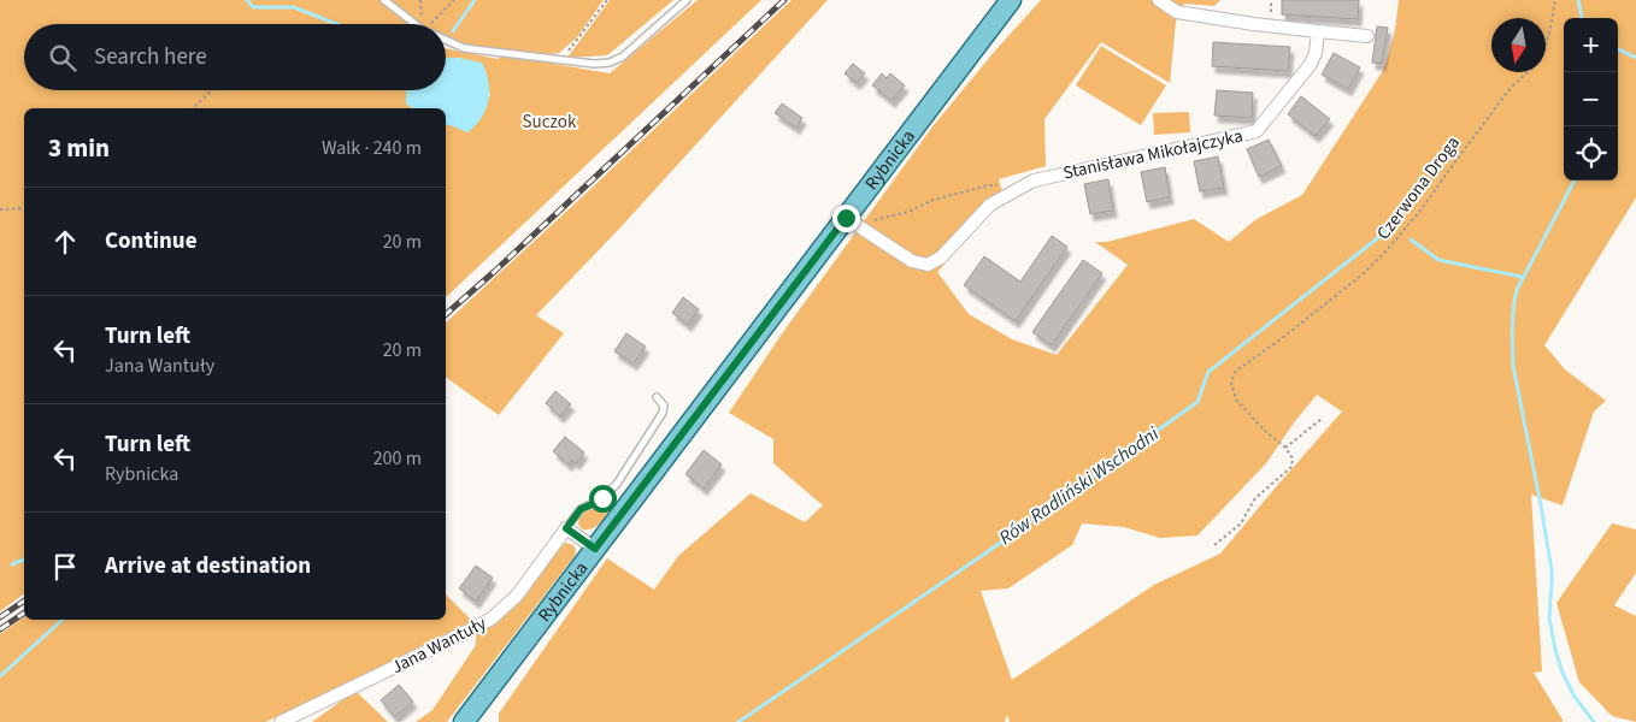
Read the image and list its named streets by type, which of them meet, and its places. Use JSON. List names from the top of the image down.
{
  "streets": {
    "main road": ["Rybnicka"],
    "street": ["Stanisława Mikołajczyka", "Jana Wantuły"],
    "path": ["Czerwona Droga"]
  },
  "crossings": [
    ["Stanisława Mikołajczyka", "Rybnicka"]
  ],
  "water": ["Rów Radliński Wschodni"],
  "parks": ["Suczok"],
  "north": "bottom",
  "page": {
    "map_buttons": ["+", "−"],
    "search": "Search here",
    "heading": ["3 min", "Walk · 240 m"],
    "list": [
      ["Continue", "20 m"],
      ["Turn left", "Jana Wantuły", "20 m"],
      ["Turn left", "Rybnicka", "200 m"],
      "Arrive at destination"
    ]
  }
}
